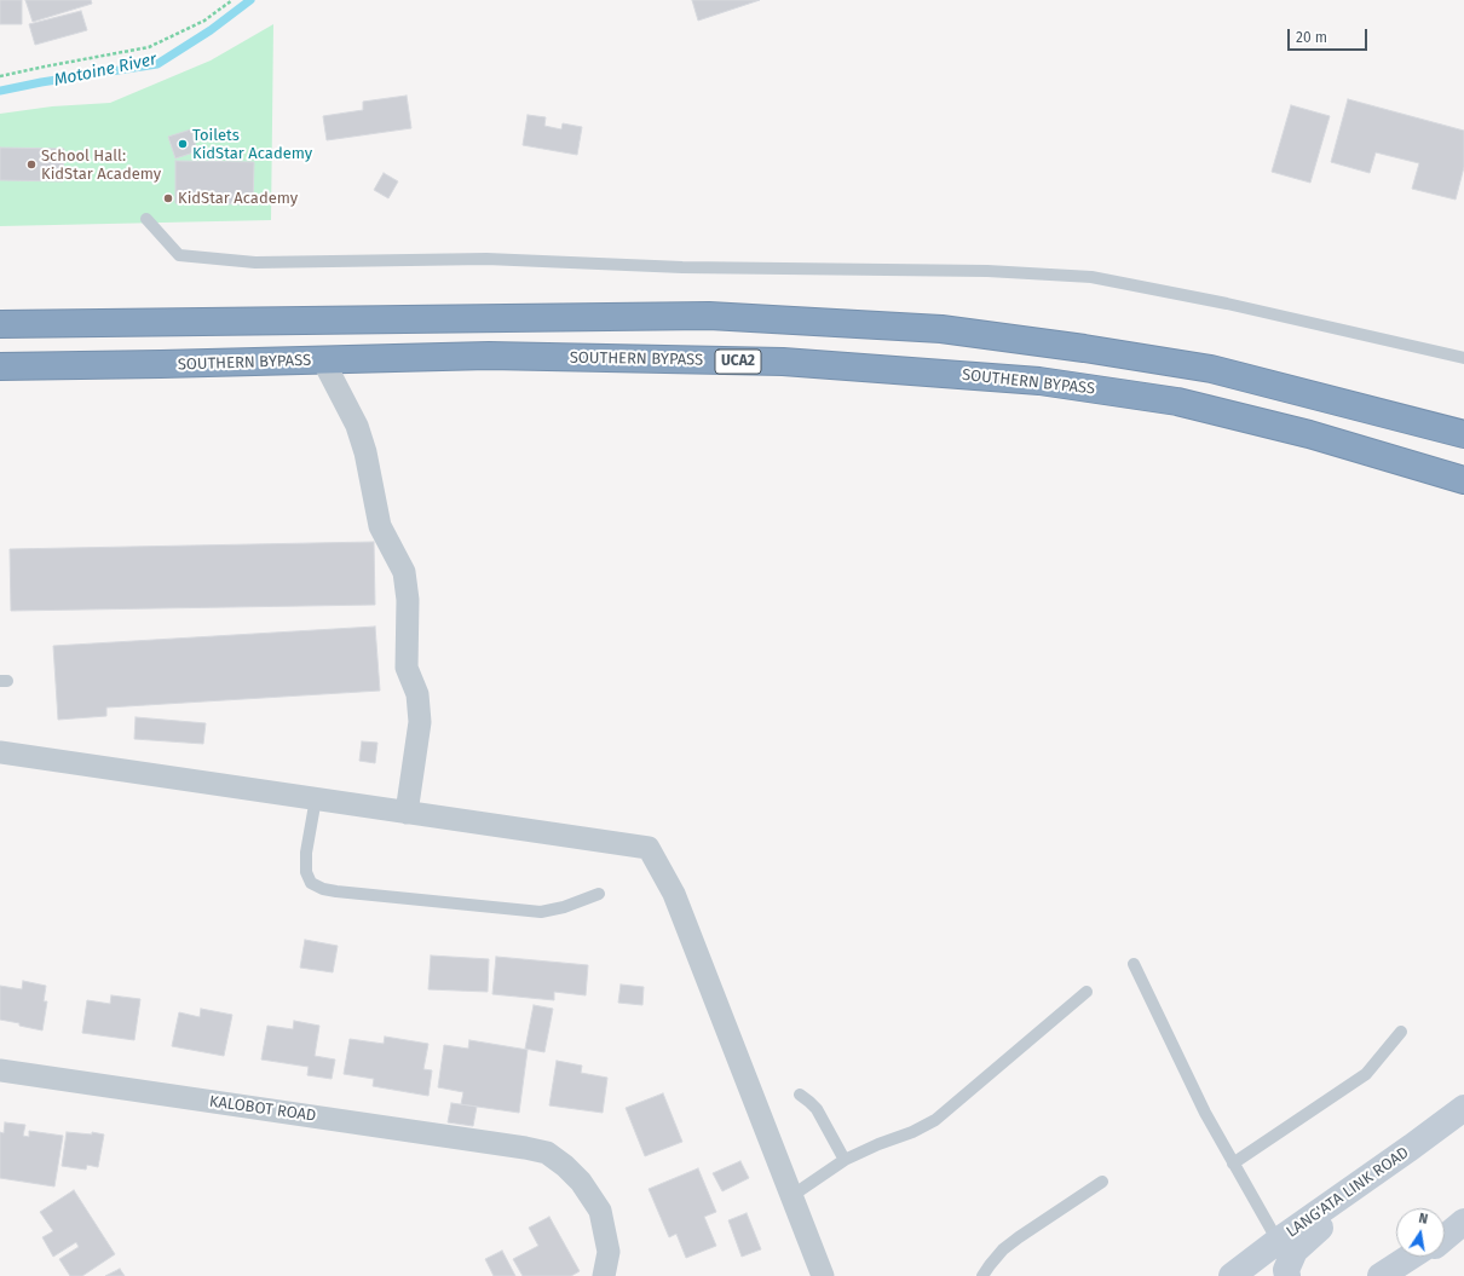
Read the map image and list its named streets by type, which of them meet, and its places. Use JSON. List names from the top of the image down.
{
  "streets": {
    "highway": ["SOUTHERN BYPASS", "UCA2"],
    "main road": ["LANG'ATA LINK ROAD"],
    "street": ["KALOBOT ROAD"]
  },
  "water": ["Motoine River"],
  "places": ["Toilets KidStar Academy", "School Hall: KidStar Academy", "KidStar Academy"],
  "scale_bar": "20 m",
  "north": "top"
}
